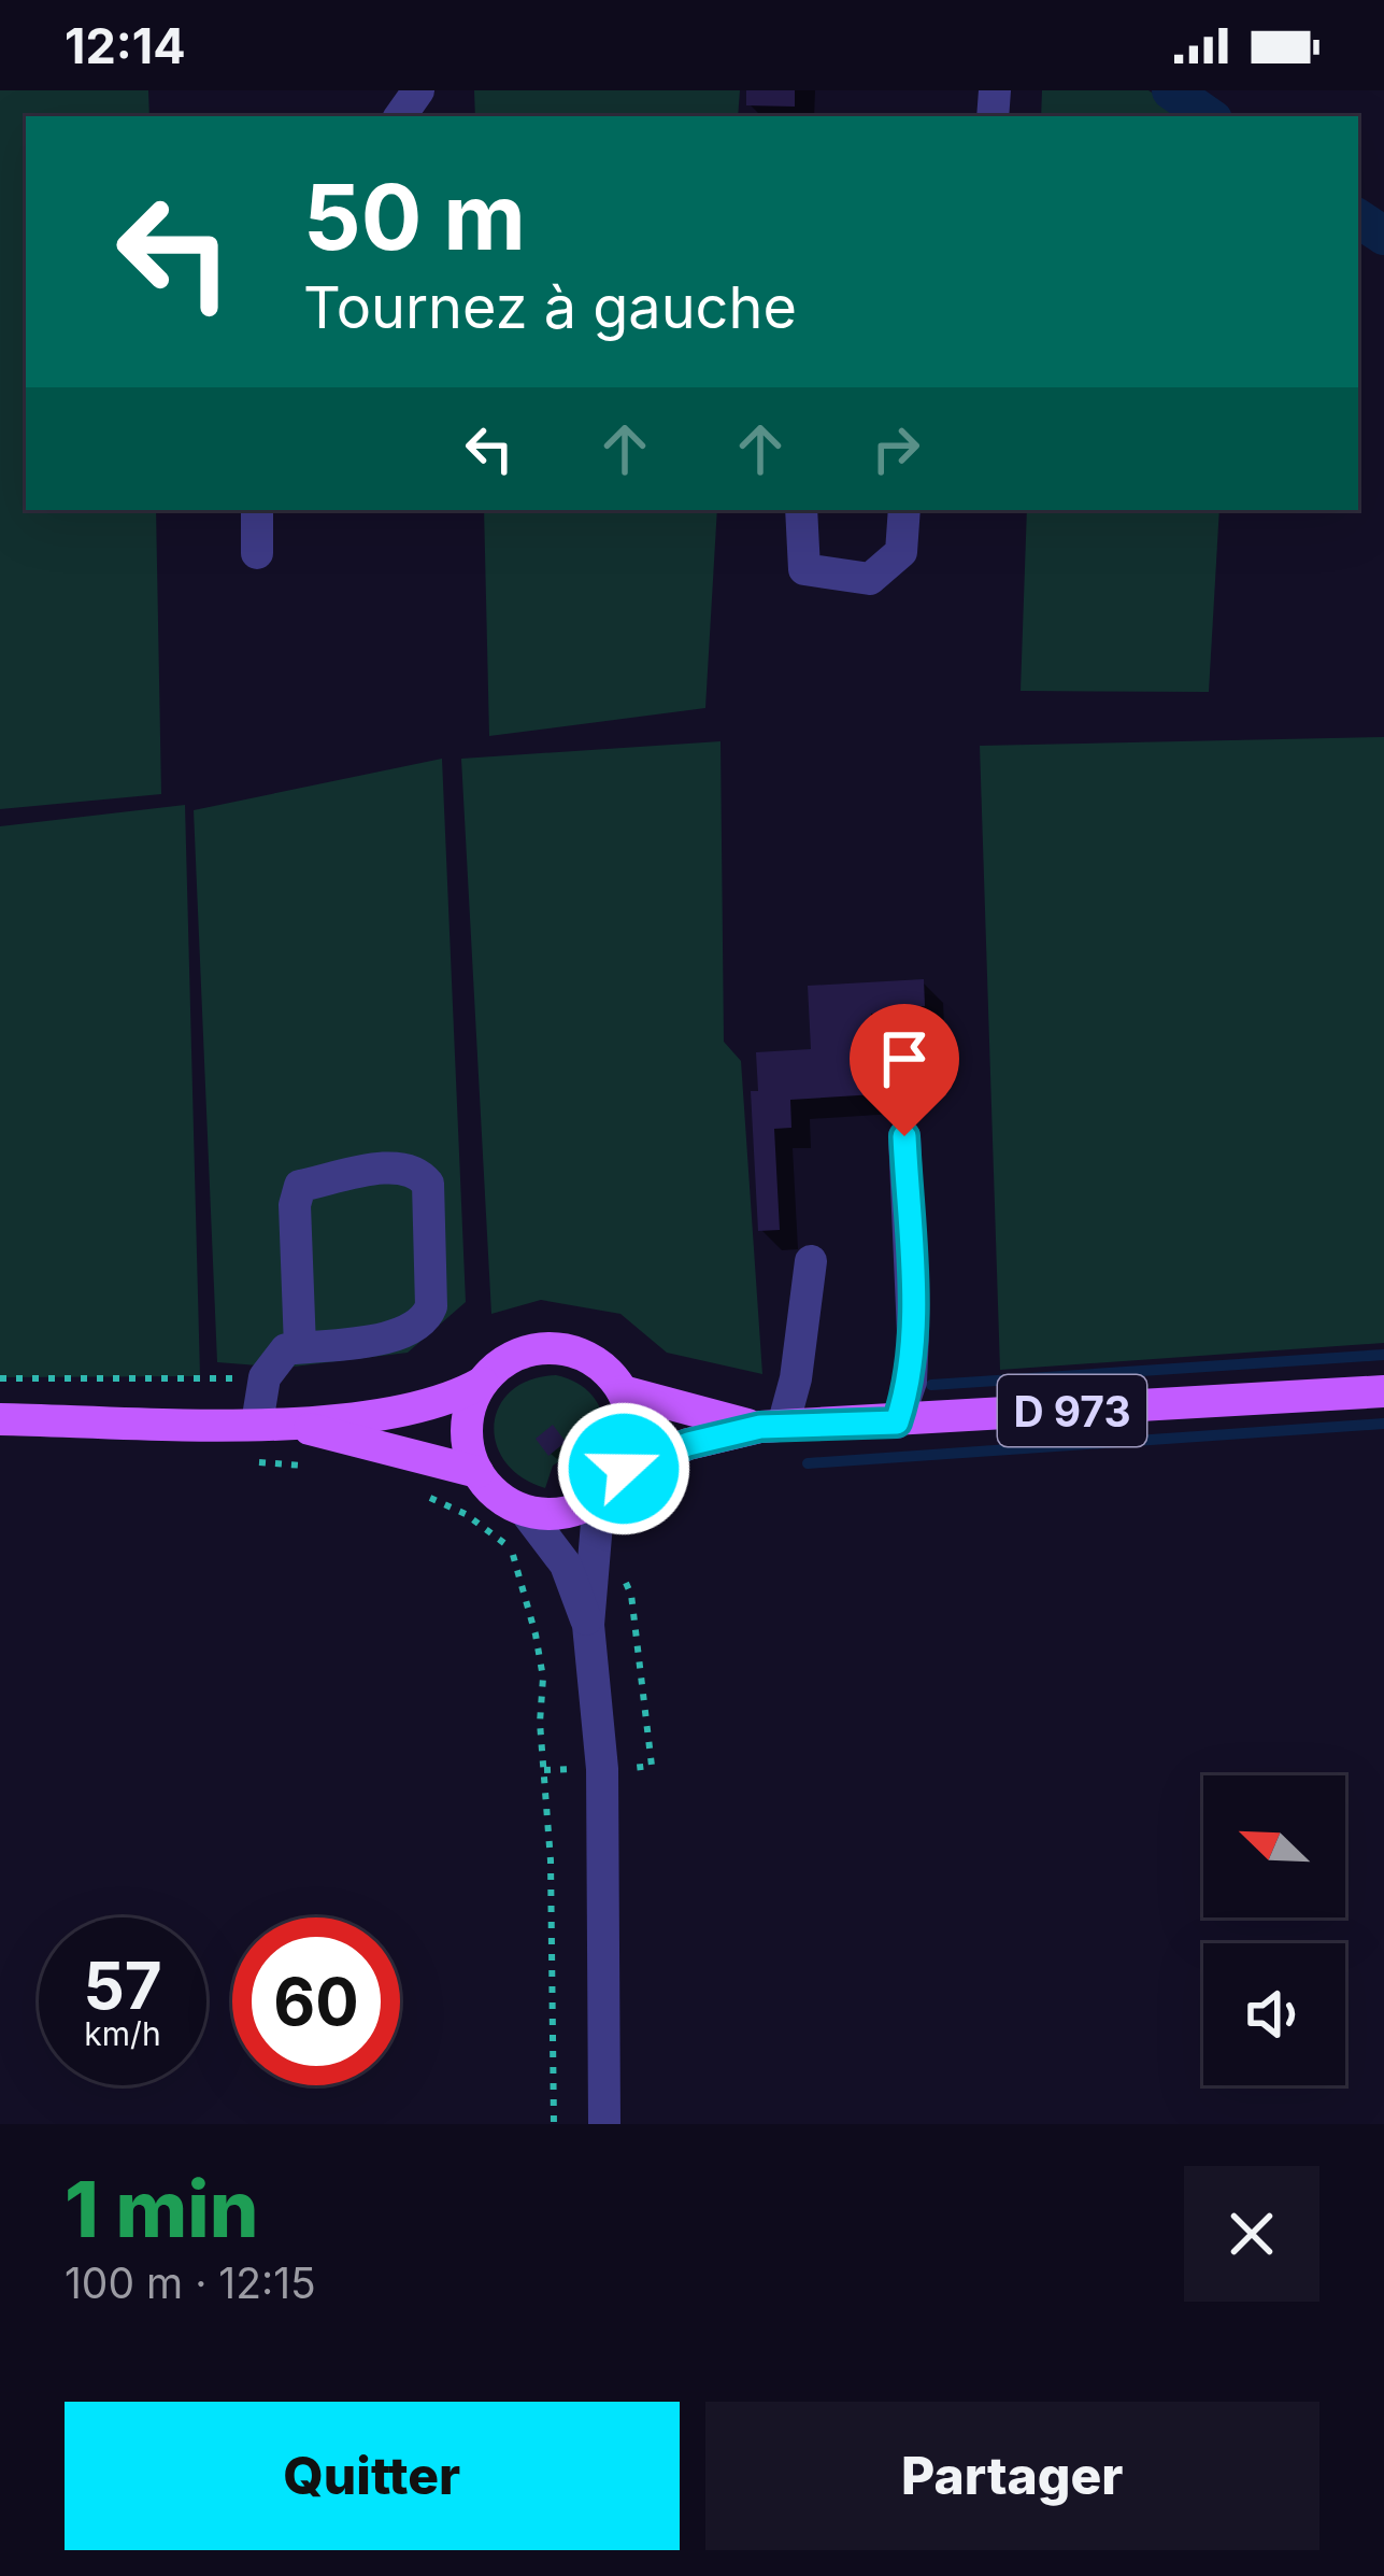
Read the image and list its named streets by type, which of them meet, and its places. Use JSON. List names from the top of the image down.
{
  "streets": {
    "main road": ["D 973"]
  },
  "north": "top left",
  "page": {
    "status": "12:14",
    "turn": ["50 m", "Tournez à gauche"],
    "speed": "57 km/h",
    "limit": "60",
    "heading": ["1 min", "100 m · 12:15"],
    "buttons": ["Quitter", "Partager"]
  }
}
